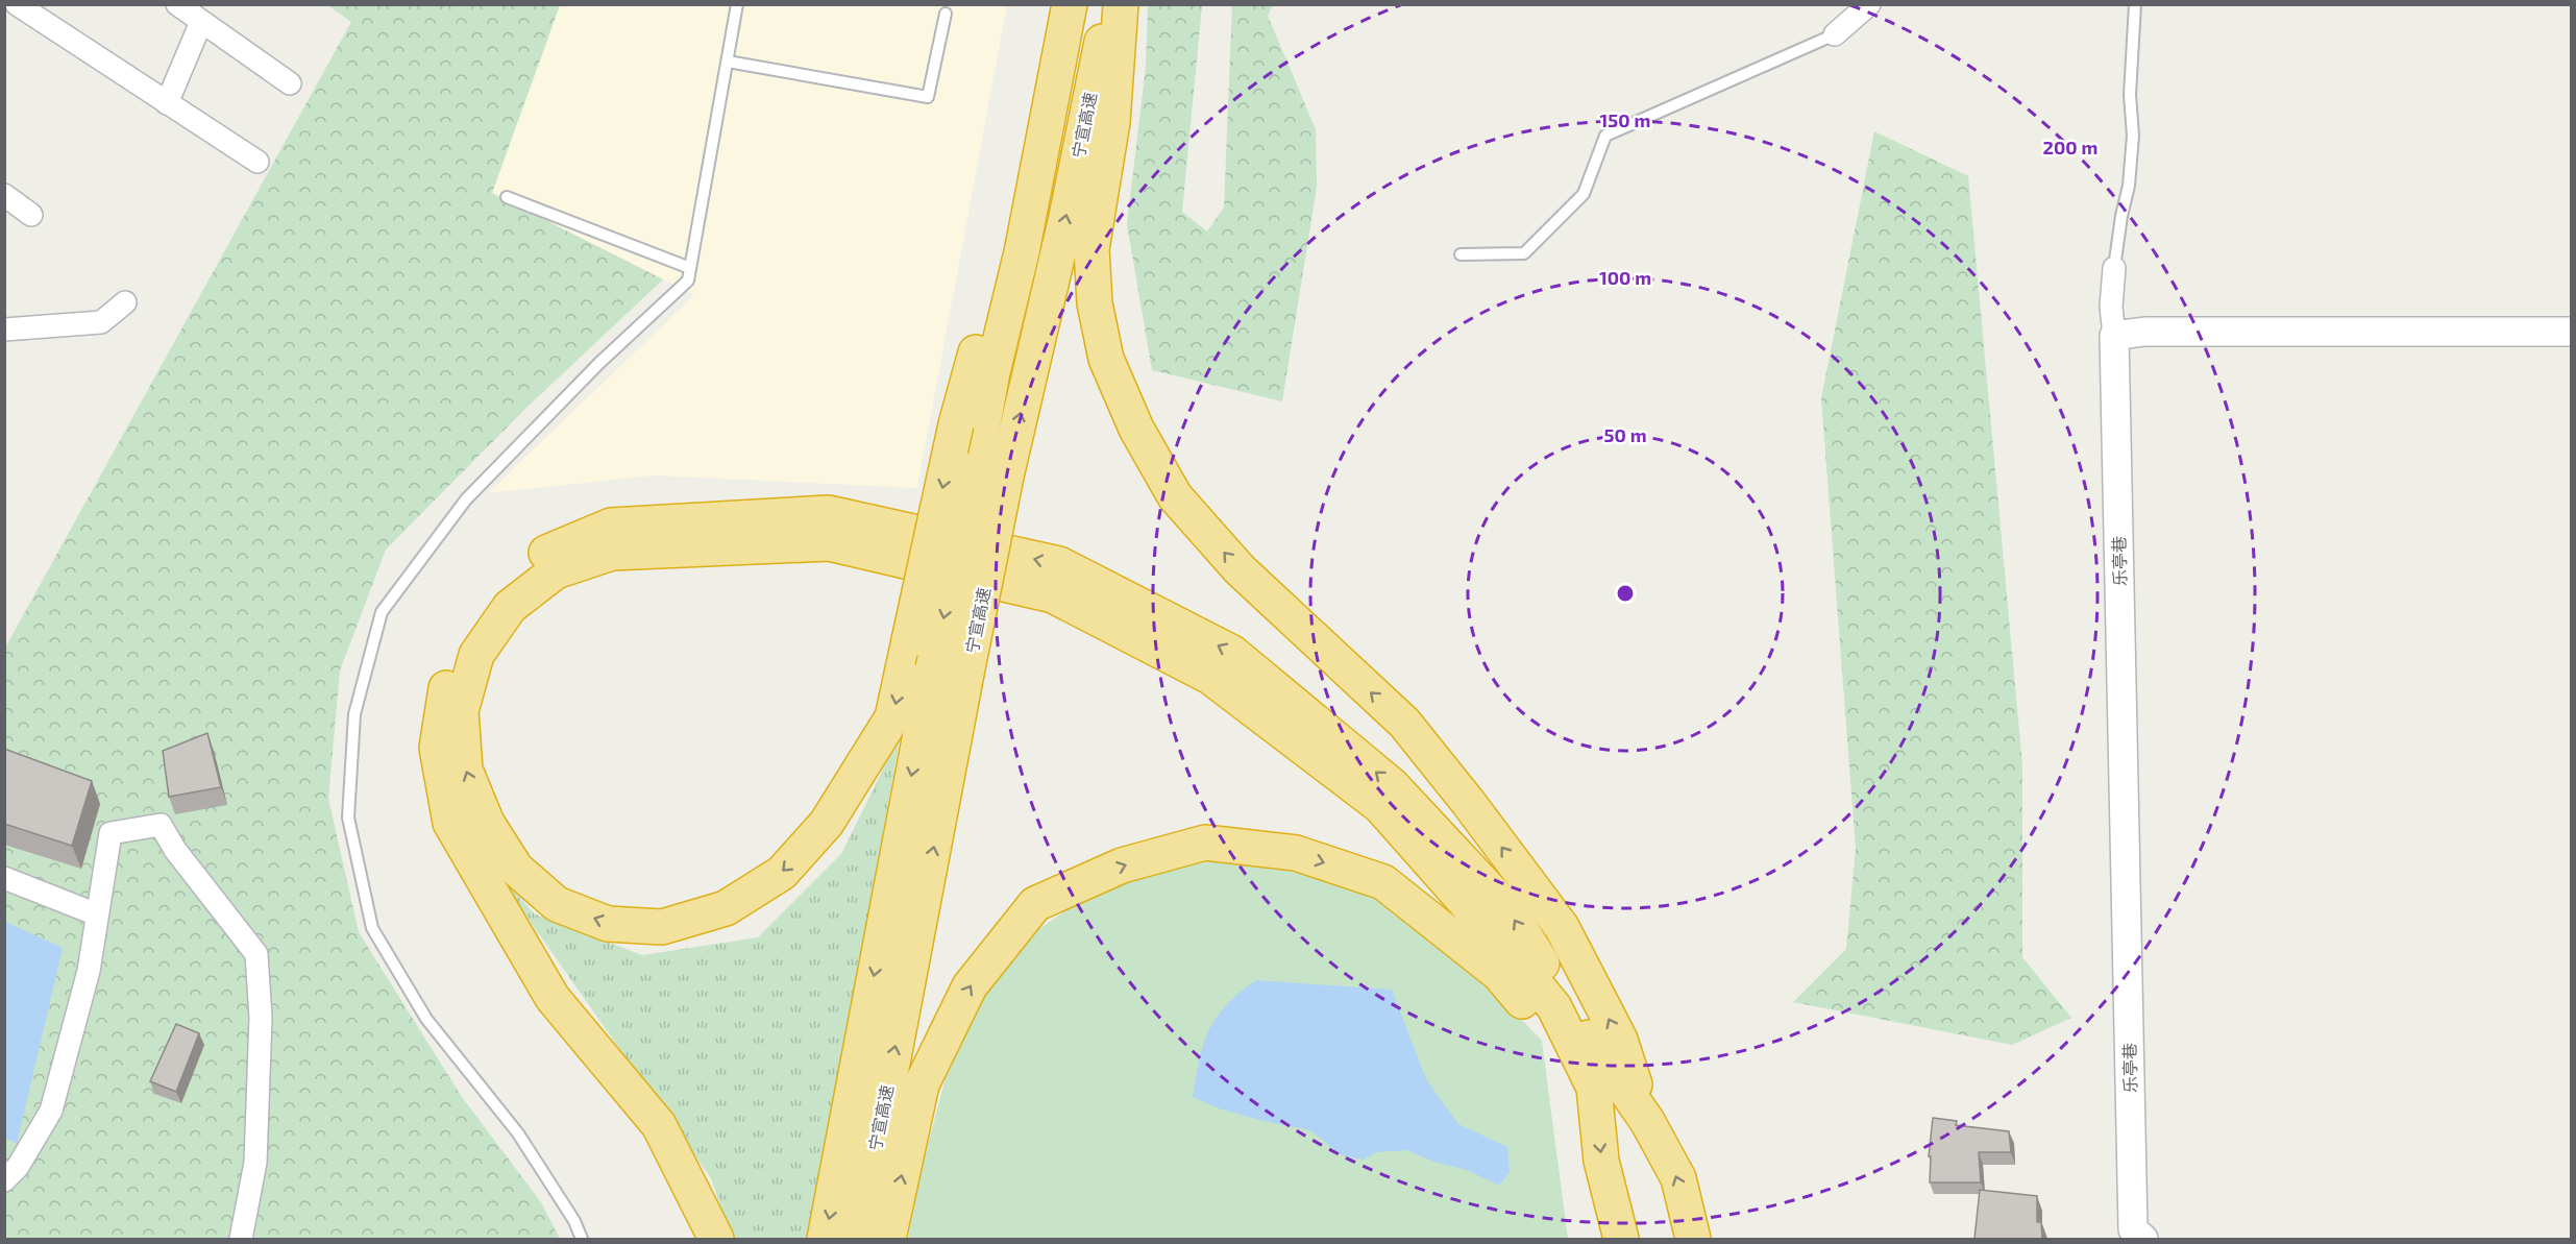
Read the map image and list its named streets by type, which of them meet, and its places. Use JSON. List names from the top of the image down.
{
  "streets": {
    "highway": ["宁宣高速"],
    "street": ["乐亭巷"]
  },
  "rings": [
    "150 m",
    "200 m",
    "100 m",
    "50 m"
  ]
}
